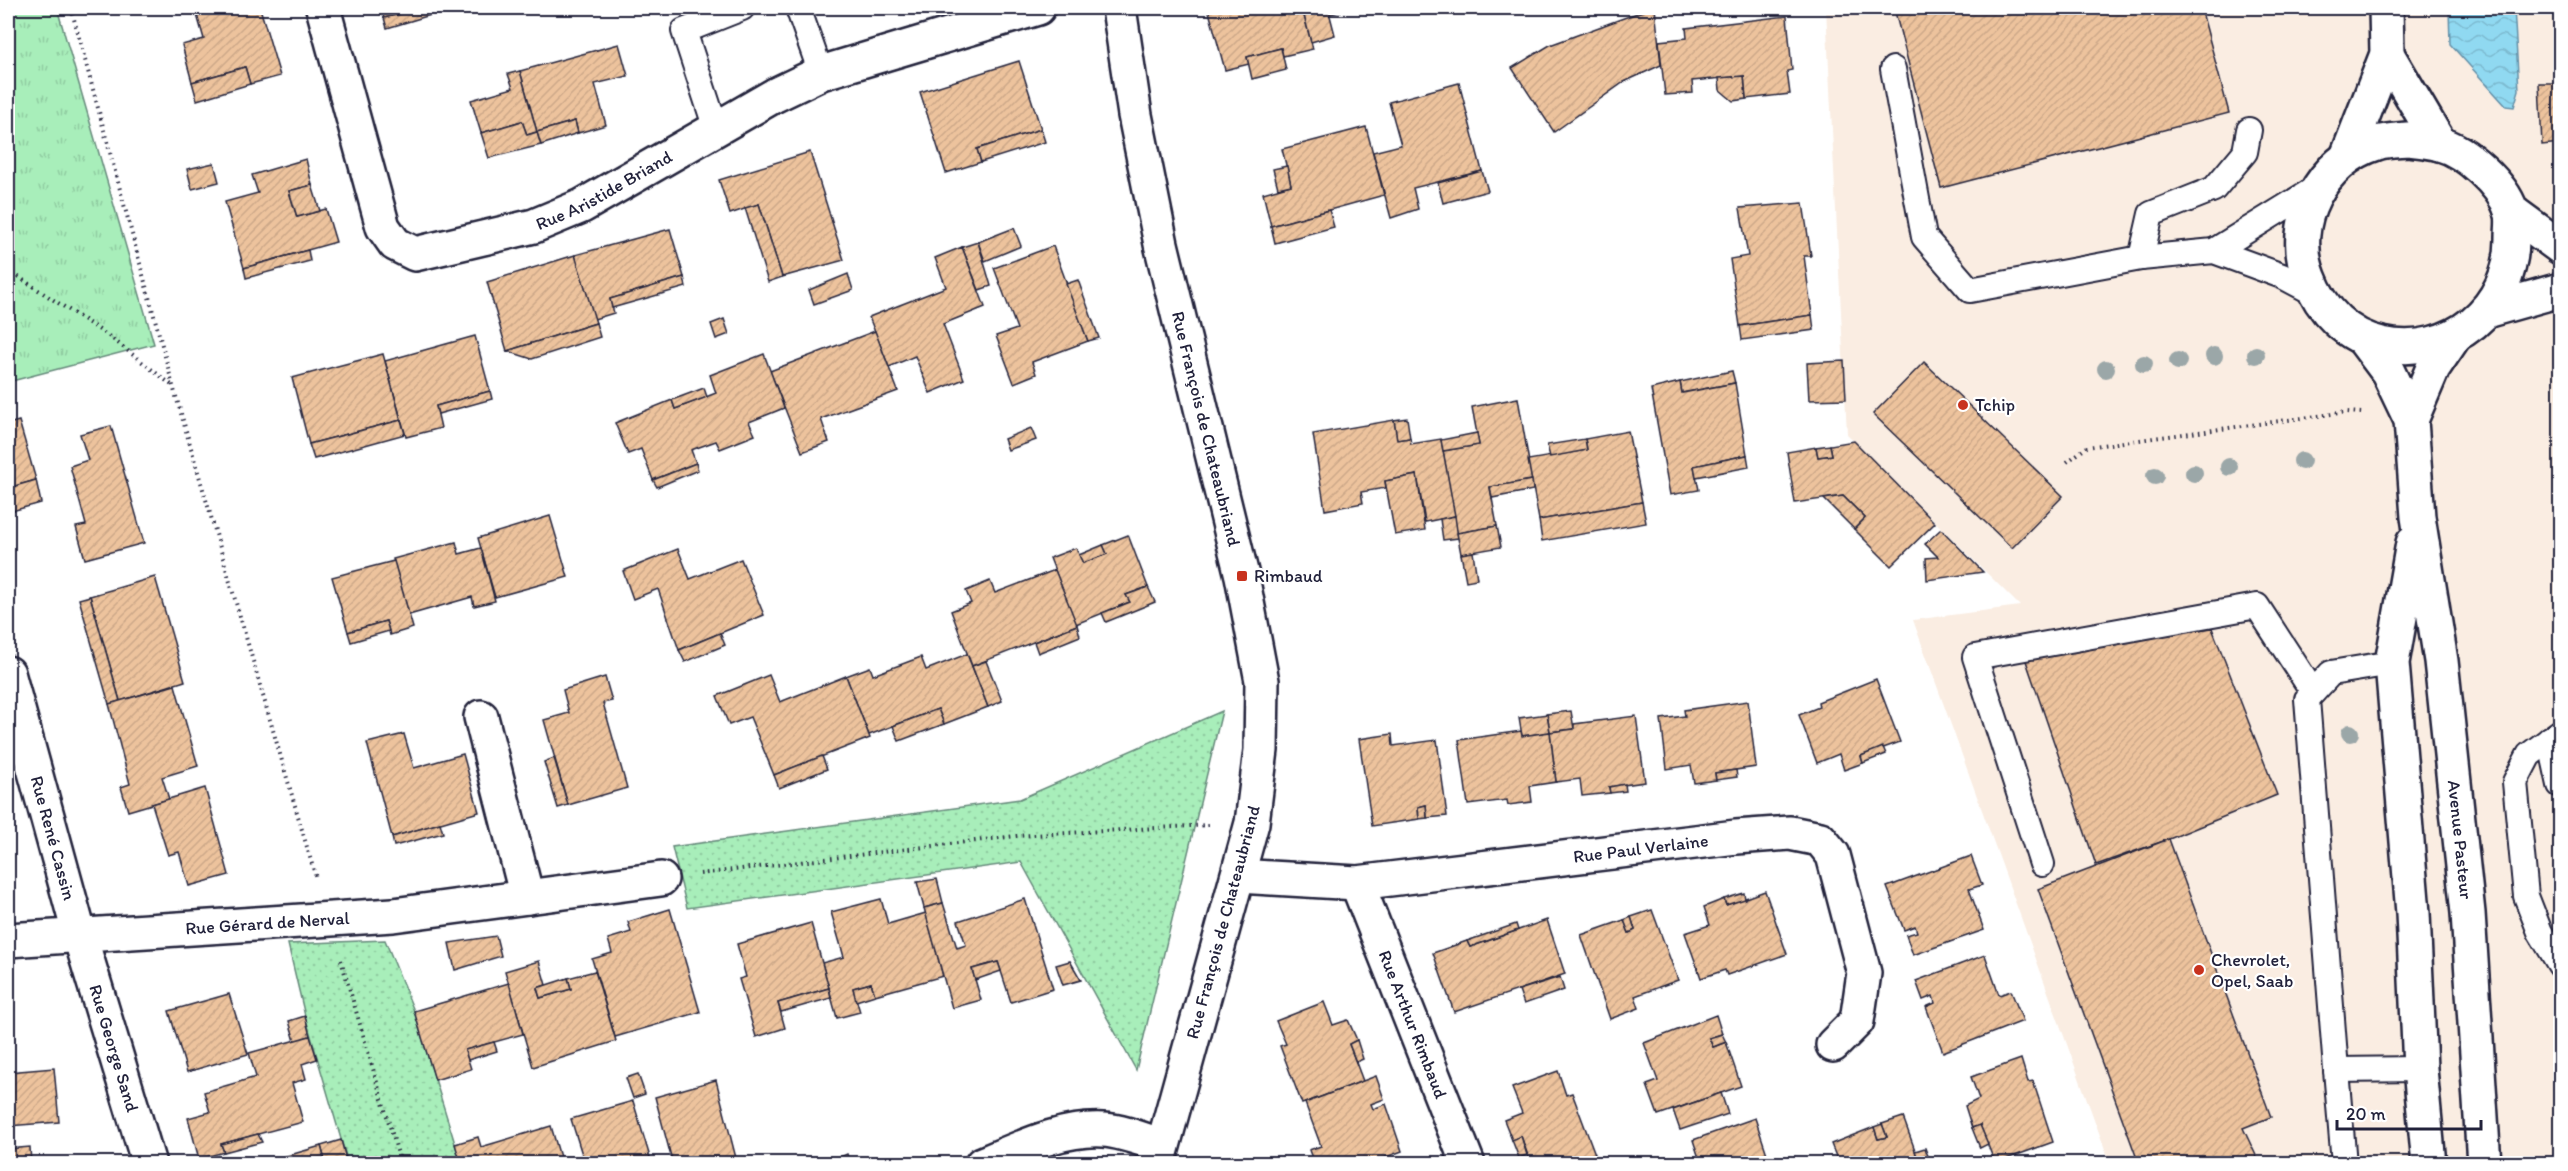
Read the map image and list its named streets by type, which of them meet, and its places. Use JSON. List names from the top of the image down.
{
  "streets": {
    "street": [
      "Rue Aristide Briand",
      "Rue François de Chateaubriand",
      "Rue René Cassin",
      "Avenue Pasteur",
      "Rue Paul Verlaine",
      "Rue Gérard de Nerval",
      "Rue Arthur Rimbaud",
      "Rue George Sand"
    ]
  },
  "crossings": [
    ["Rue François de Chateaubriand", "Rue Paul Verlaine"],
    ["Rue René Cassin", "Rue Gérard de Nerval"],
    ["Rue René Cassin", "Rue George Sand"],
    ["Rue Paul Verlaine", "Rue Arthur Rimbaud"],
    ["Rue Gérard de Nerval", "Rue George Sand"]
  ],
  "places": {
    "other": ["Tchip", "Chevrolet, Opel, Saab"],
    "transit": ["Rimbaud"]
  },
  "scale_bar": "20 m"
}
